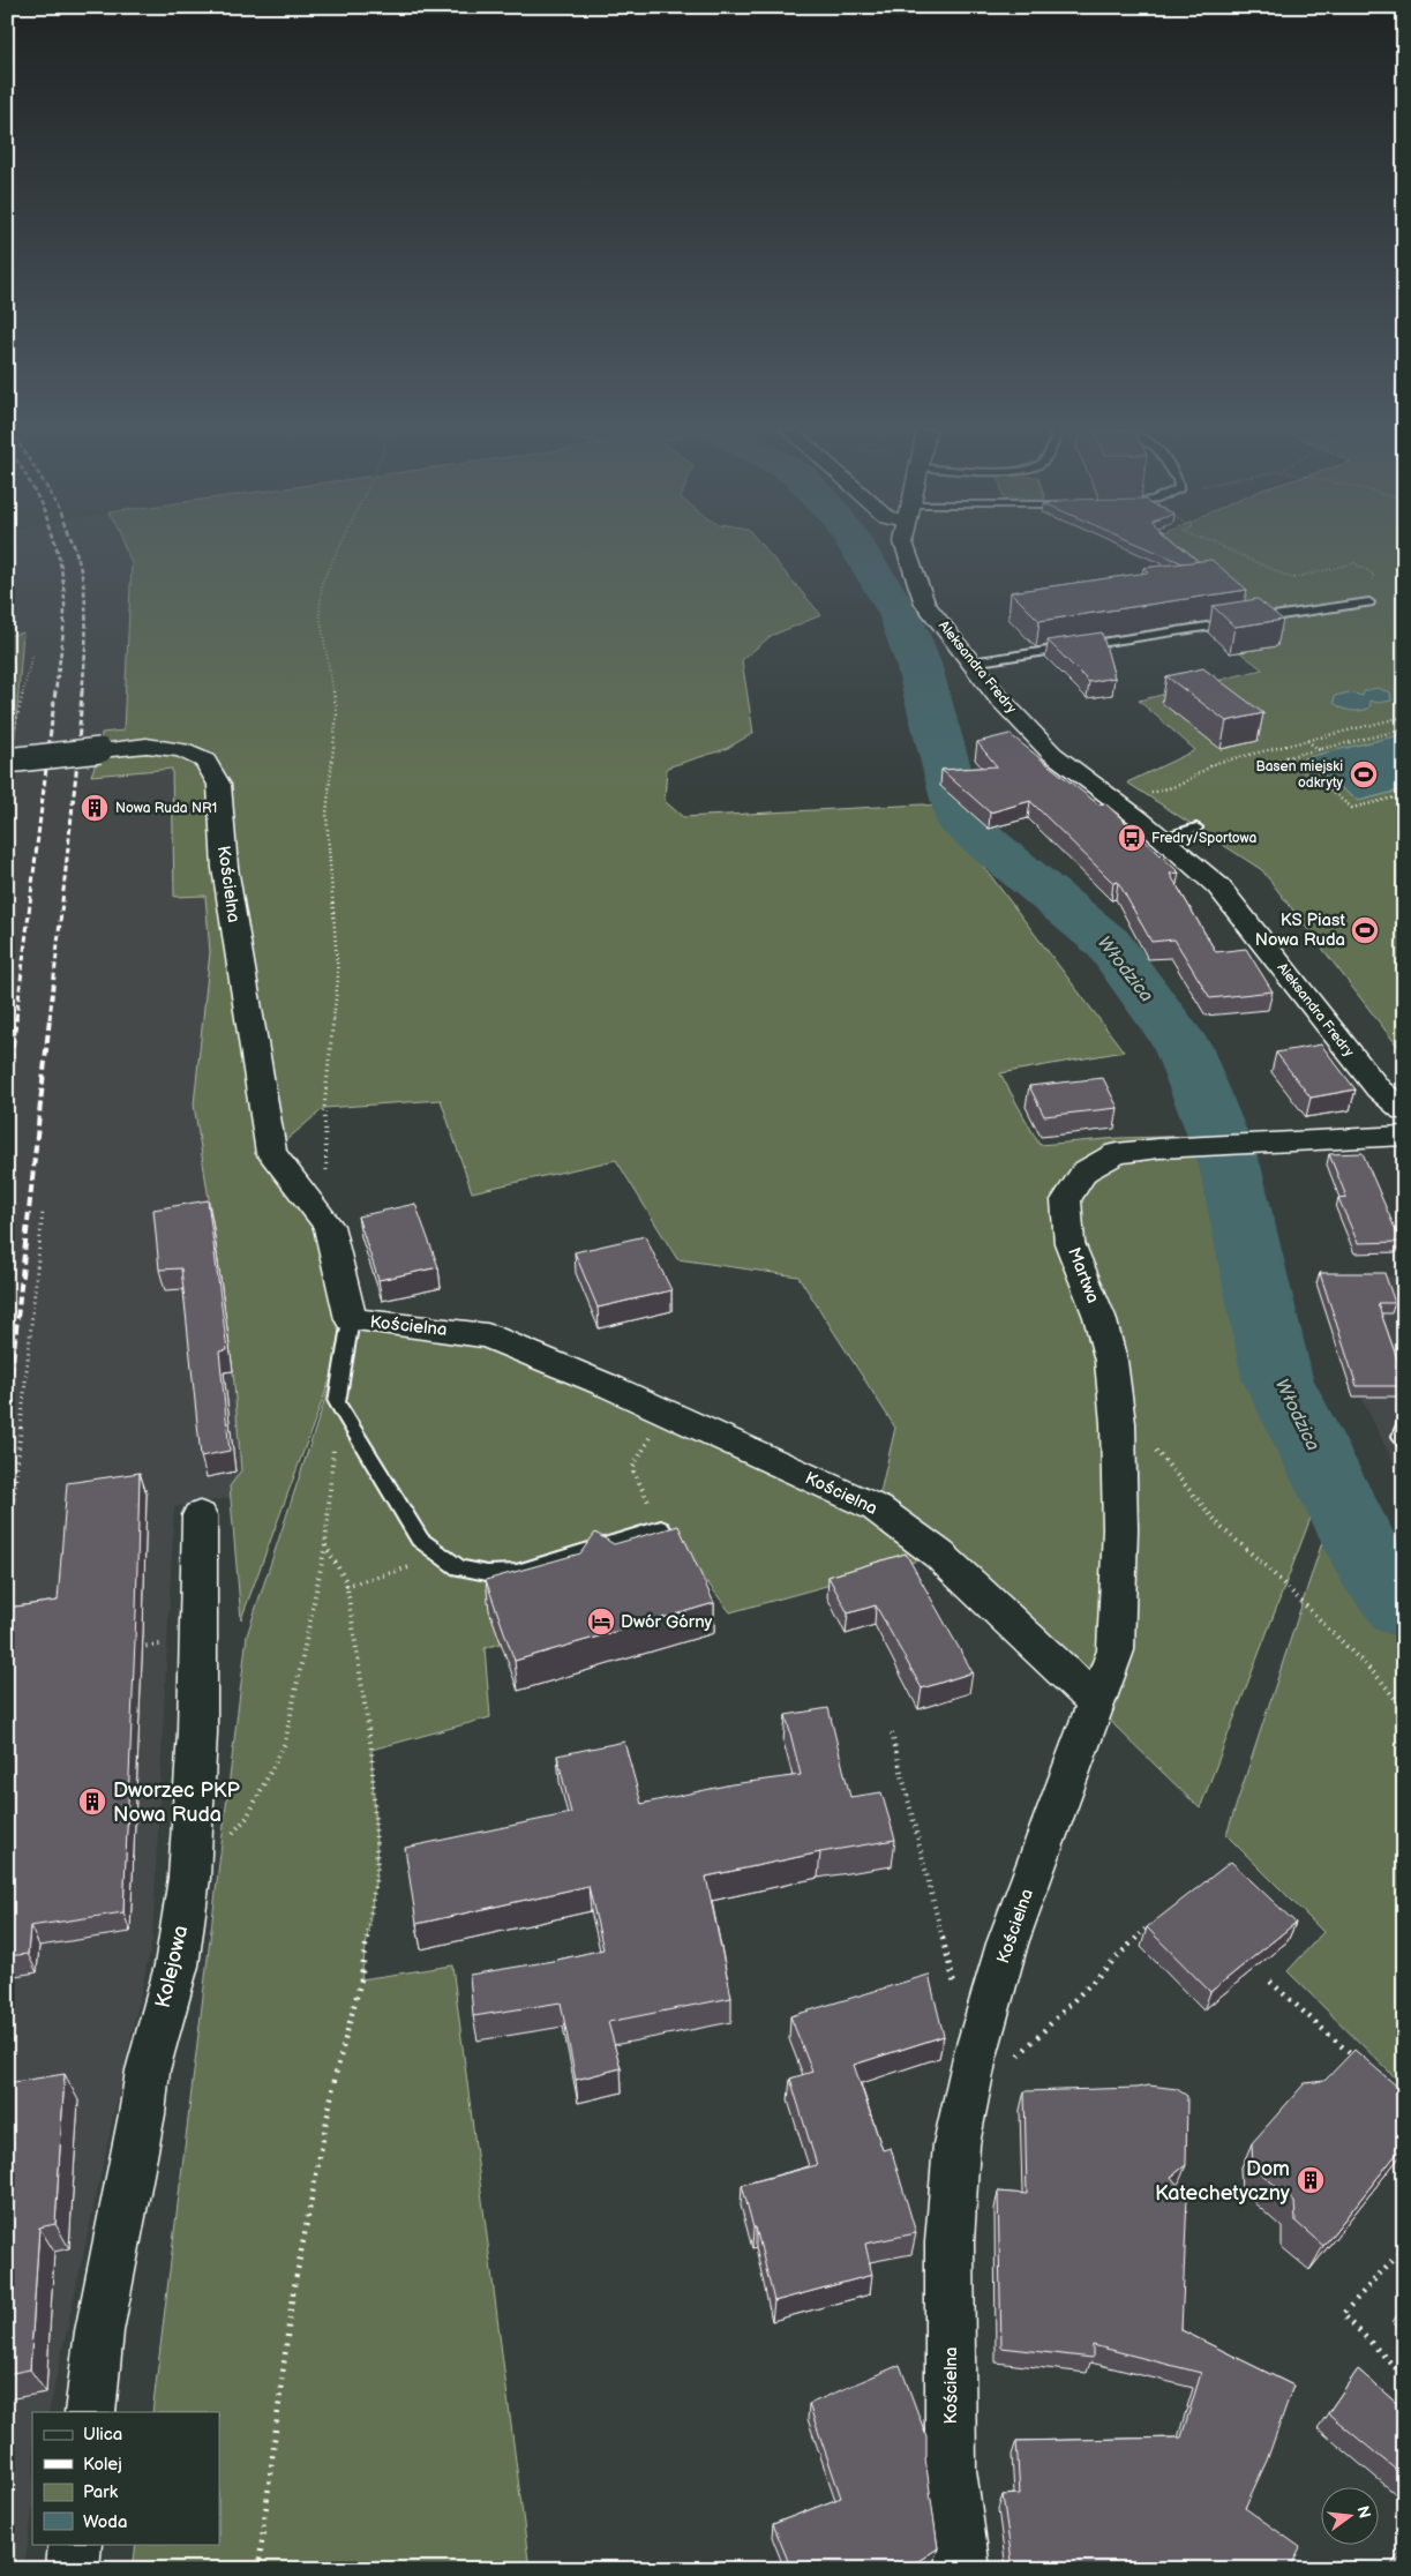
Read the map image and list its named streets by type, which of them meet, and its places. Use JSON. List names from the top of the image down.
{
  "streets": {
    "street": [
      "Aleksandra Fredry",
      "Kościelna",
      "Martwa",
      "Kolejowa"
    ]
  },
  "crossings": [
    ["Kościelna", "Martwa"]
  ],
  "water": ["Włodzica"],
  "places": {
    "sports": ["Basen miejski odkryty", "KS Piast Nowa Ruda"],
    "building": ["Nowa Ruda NR1", "Dworzec PKP Nowa Ruda", "Dom Katechetyczny"],
    "bus stop": ["Fredry/Sportowa"],
    "hotel": ["Dwór Górny"]
  },
  "legend": [
    "Ulica",
    "Kolej",
    "Park",
    "Woda"
  ],
  "north": "right"
}
